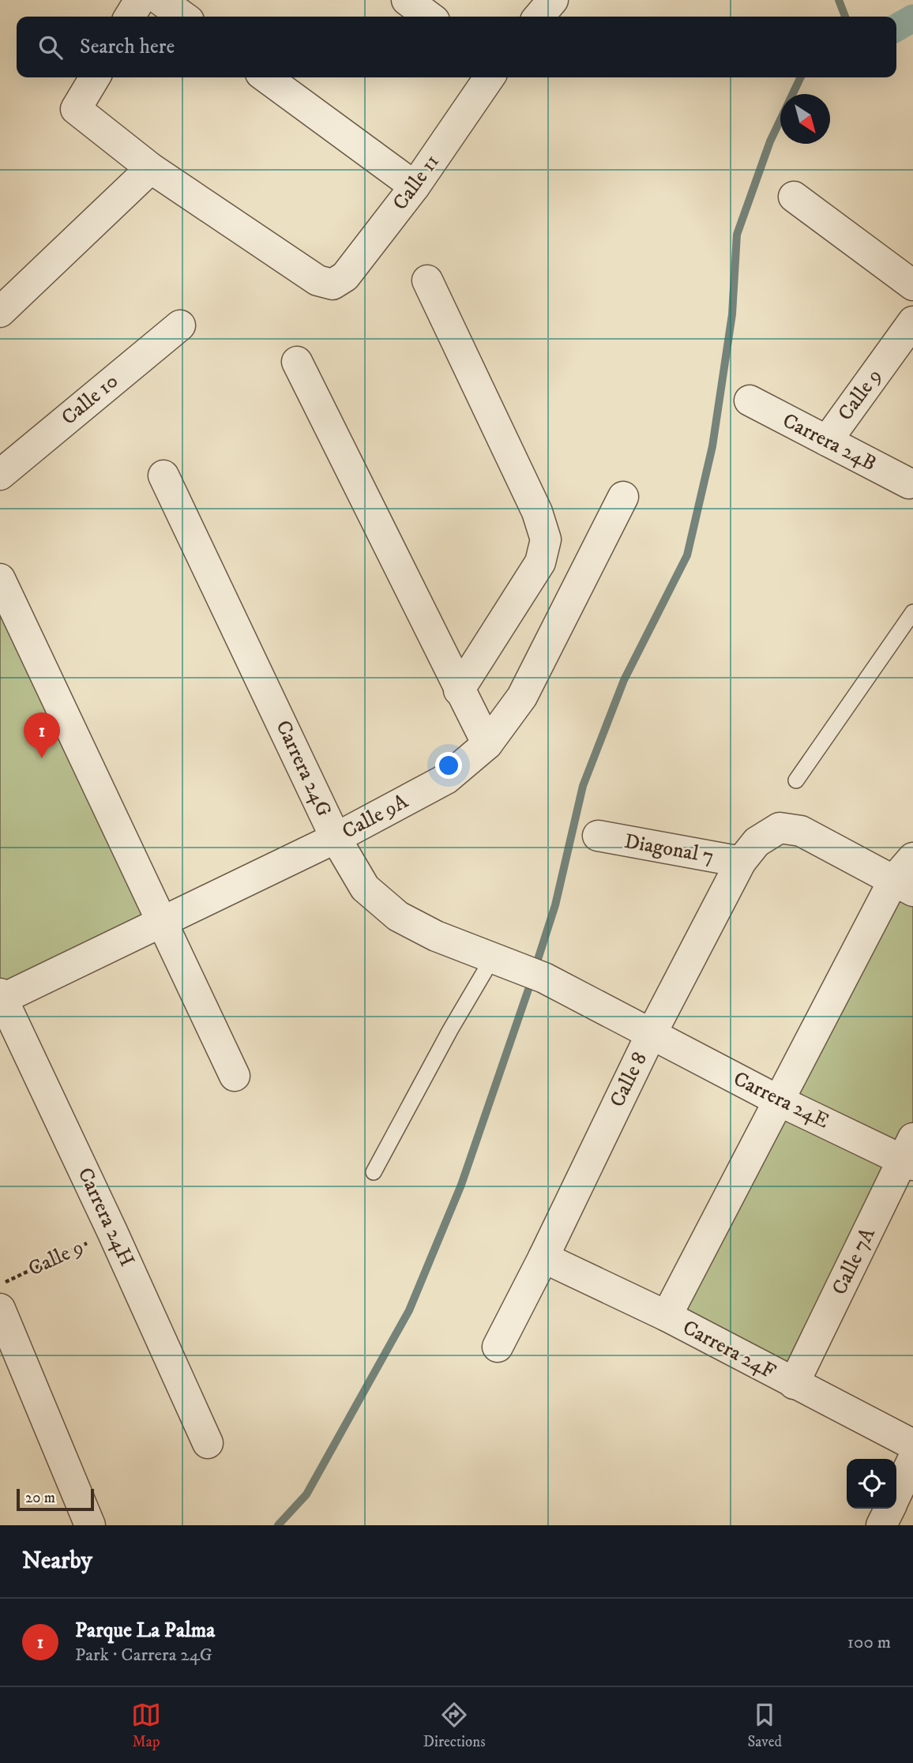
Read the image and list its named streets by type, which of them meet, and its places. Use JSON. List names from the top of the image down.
{
  "streets": {
    "street": [
      "Calle 11",
      "Calle 9",
      "Calle 10",
      "Carrera 24B",
      "Carrera 24G",
      "Calle 9A",
      "Diagonal 7",
      "Calle 8",
      "Carrera 24E",
      "Carrera 24H",
      "Calle 7A",
      "Carrera 24F"
    ]
  },
  "crossings": [
    ["Calle 9", "Carrera 24B"],
    ["Calle 9", "Carrera 24H"],
    ["Carrera 24G", "Calle 9A"],
    ["Carrera 24G", "Calle 8"],
    ["Carrera 24G", "Carrera 24E"],
    ["Calle 9A", "Carrera 24H"],
    ["Diagonal 7", "Calle 8"],
    ["Calle 8", "Carrera 24E"],
    ["Calle 8", "Carrera 24F"],
    ["Carrera 24E", "Calle 7A"],
    ["Calle 7A", "Carrera 24F"]
  ],
  "scale_bar": "20 m",
  "north": "bottom right",
  "page": {
    "search": "Search here",
    "pins": "1",
    "scale": "20 m",
    "heading": "Nearby",
    "list": [
      {
        "mark": "1",
        "name": "Parque La Palma",
        "note": "Park · Carrera 24G",
        "value": "100 m"
      }
    ],
    "nav": ["Map", "Directions", "Saved"]
  }
}
